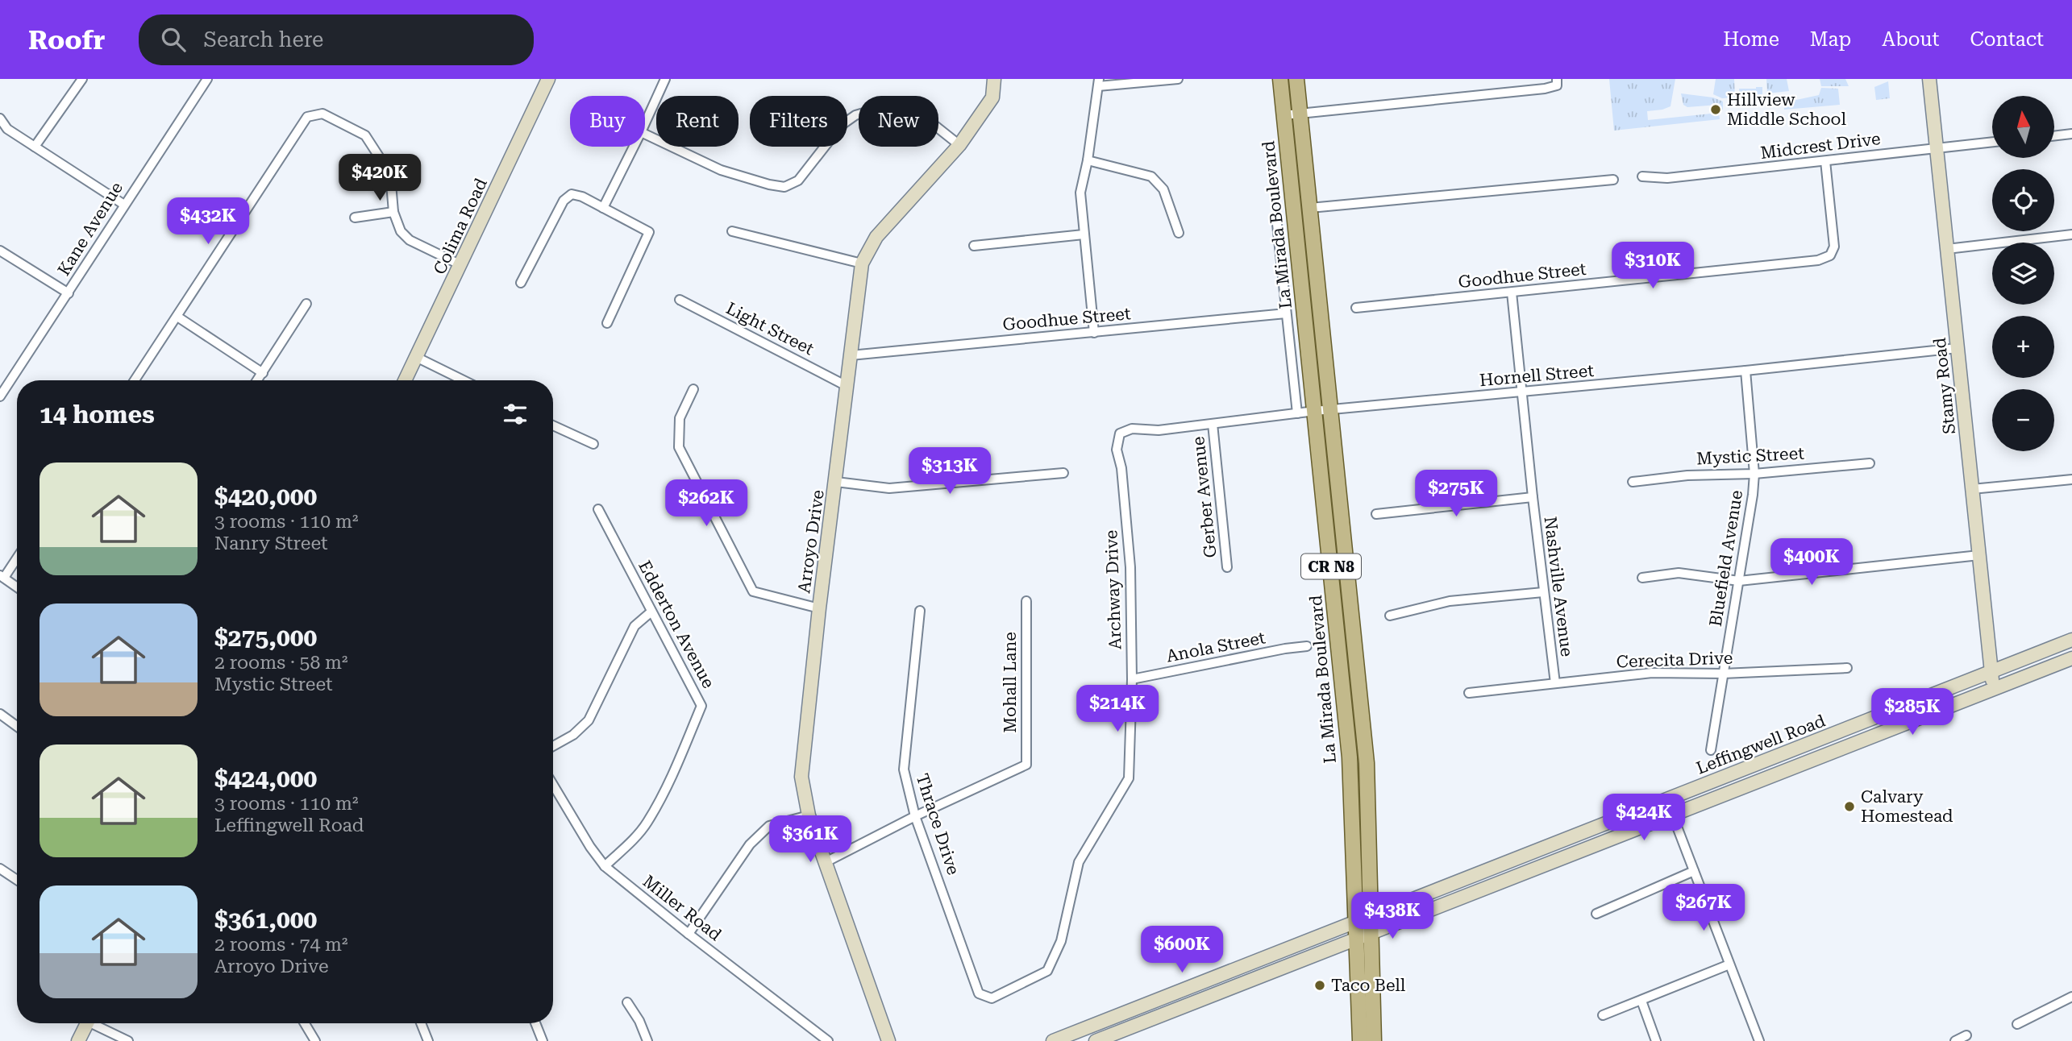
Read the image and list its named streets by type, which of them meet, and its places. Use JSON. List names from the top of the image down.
{
  "streets": {
    "main road": [
      "La Mirada Boulevard",
      "Colima Road",
      "Stamy Road",
      "Arroyo Drive",
      "CR N8",
      "Leffingwell Road"
    ],
    "street": [
      "Midcrest Drive",
      "Kane Avenue",
      "Goodhue Street",
      "Light Street",
      "Hornell Street",
      "Mystic Street",
      "Gerber Avenue",
      "Bluefield Avenue",
      "Nashville Avenue",
      "Archway Drive",
      "Edderton Avenue",
      "Anola Street",
      "Cerecita Drive",
      "Mohall Lane",
      "Thrace Drive",
      "Miller Road"
    ]
  },
  "crossings": [
    ["Midcrest Drive", "Goodhue Street"],
    ["Midcrest Drive", "Stamy Road"],
    ["La Mirada Boulevard", "Goodhue Street"],
    ["La Mirada Boulevard", "Hornell Street"],
    ["La Mirada Boulevard", "Leffingwell Road"],
    ["Goodhue Street", "Arroyo Drive"],
    ["Goodhue Street", "Nashville Avenue"],
    ["Light Street", "Arroyo Drive"],
    ["Hornell Street", "Stamy Road"],
    ["Hornell Street", "Gerber Avenue"],
    ["Hornell Street", "Bluefield Avenue"],
    ["Hornell Street", "Nashville Avenue"],
    ["Hornell Street", "Archway Drive"],
    ["Stamy Road", "Leffingwell Road"],
    ["Mystic Street", "Bluefield Avenue"],
    ["Bluefield Avenue", "Cerecita Drive"],
    ["Nashville Avenue", "Cerecita Drive"],
    ["Archway Drive", "Anola Street"],
    ["Archway Drive", "Thrace Drive"],
    ["Edderton Avenue", "Miller Road"],
    ["Mohall Lane", "Thrace Drive"]
  ],
  "places": ["Hillview Middle School", "Calvary Homestead", "Taco Bell"],
  "north": "top",
  "page": {
    "header": "Roofr",
    "search": "Search here",
    "nav": [
      "Home",
      "Map",
      "About",
      "Contact"
    ],
    "map_buttons": ["+", "−"],
    "chip": [
      "Buy",
      "Rent",
      "Filters",
      "New"
    ],
    "price": [
      "$420K",
      "$432K",
      "$310K",
      "$313K",
      "$275K",
      "$262K",
      "$400K",
      "$214K",
      "$285K",
      "$424K",
      "$361K",
      "$267K",
      "$438K",
      "$600K"
    ],
    "heading": "14 homes",
    "list": [
      {
        "name": "$420,000",
        "note": "3 rooms · 110 m² · Nanry Street"
      },
      {
        "name": "$275,000",
        "note": "2 rooms · 58 m² · Mystic Street"
      },
      {
        "name": "$424,000",
        "note": "3 rooms · 110 m² · Leffingwell Road"
      },
      {
        "name": "$361,000",
        "note": "2 rooms · 74 m² · Arroyo Drive"
      }
    ]
  }
}
